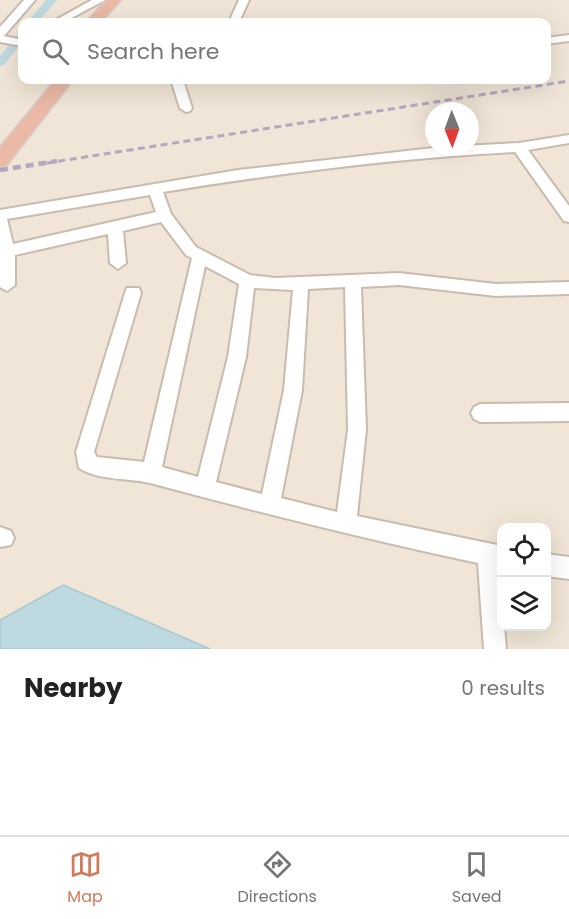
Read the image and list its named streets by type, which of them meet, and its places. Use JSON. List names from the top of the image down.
{
  "north": "bottom",
  "page": {
    "search": "Search here",
    "heading": ["Nearby", "0 results"],
    "nav": ["Map", "Directions", "Saved"]
  }
}
